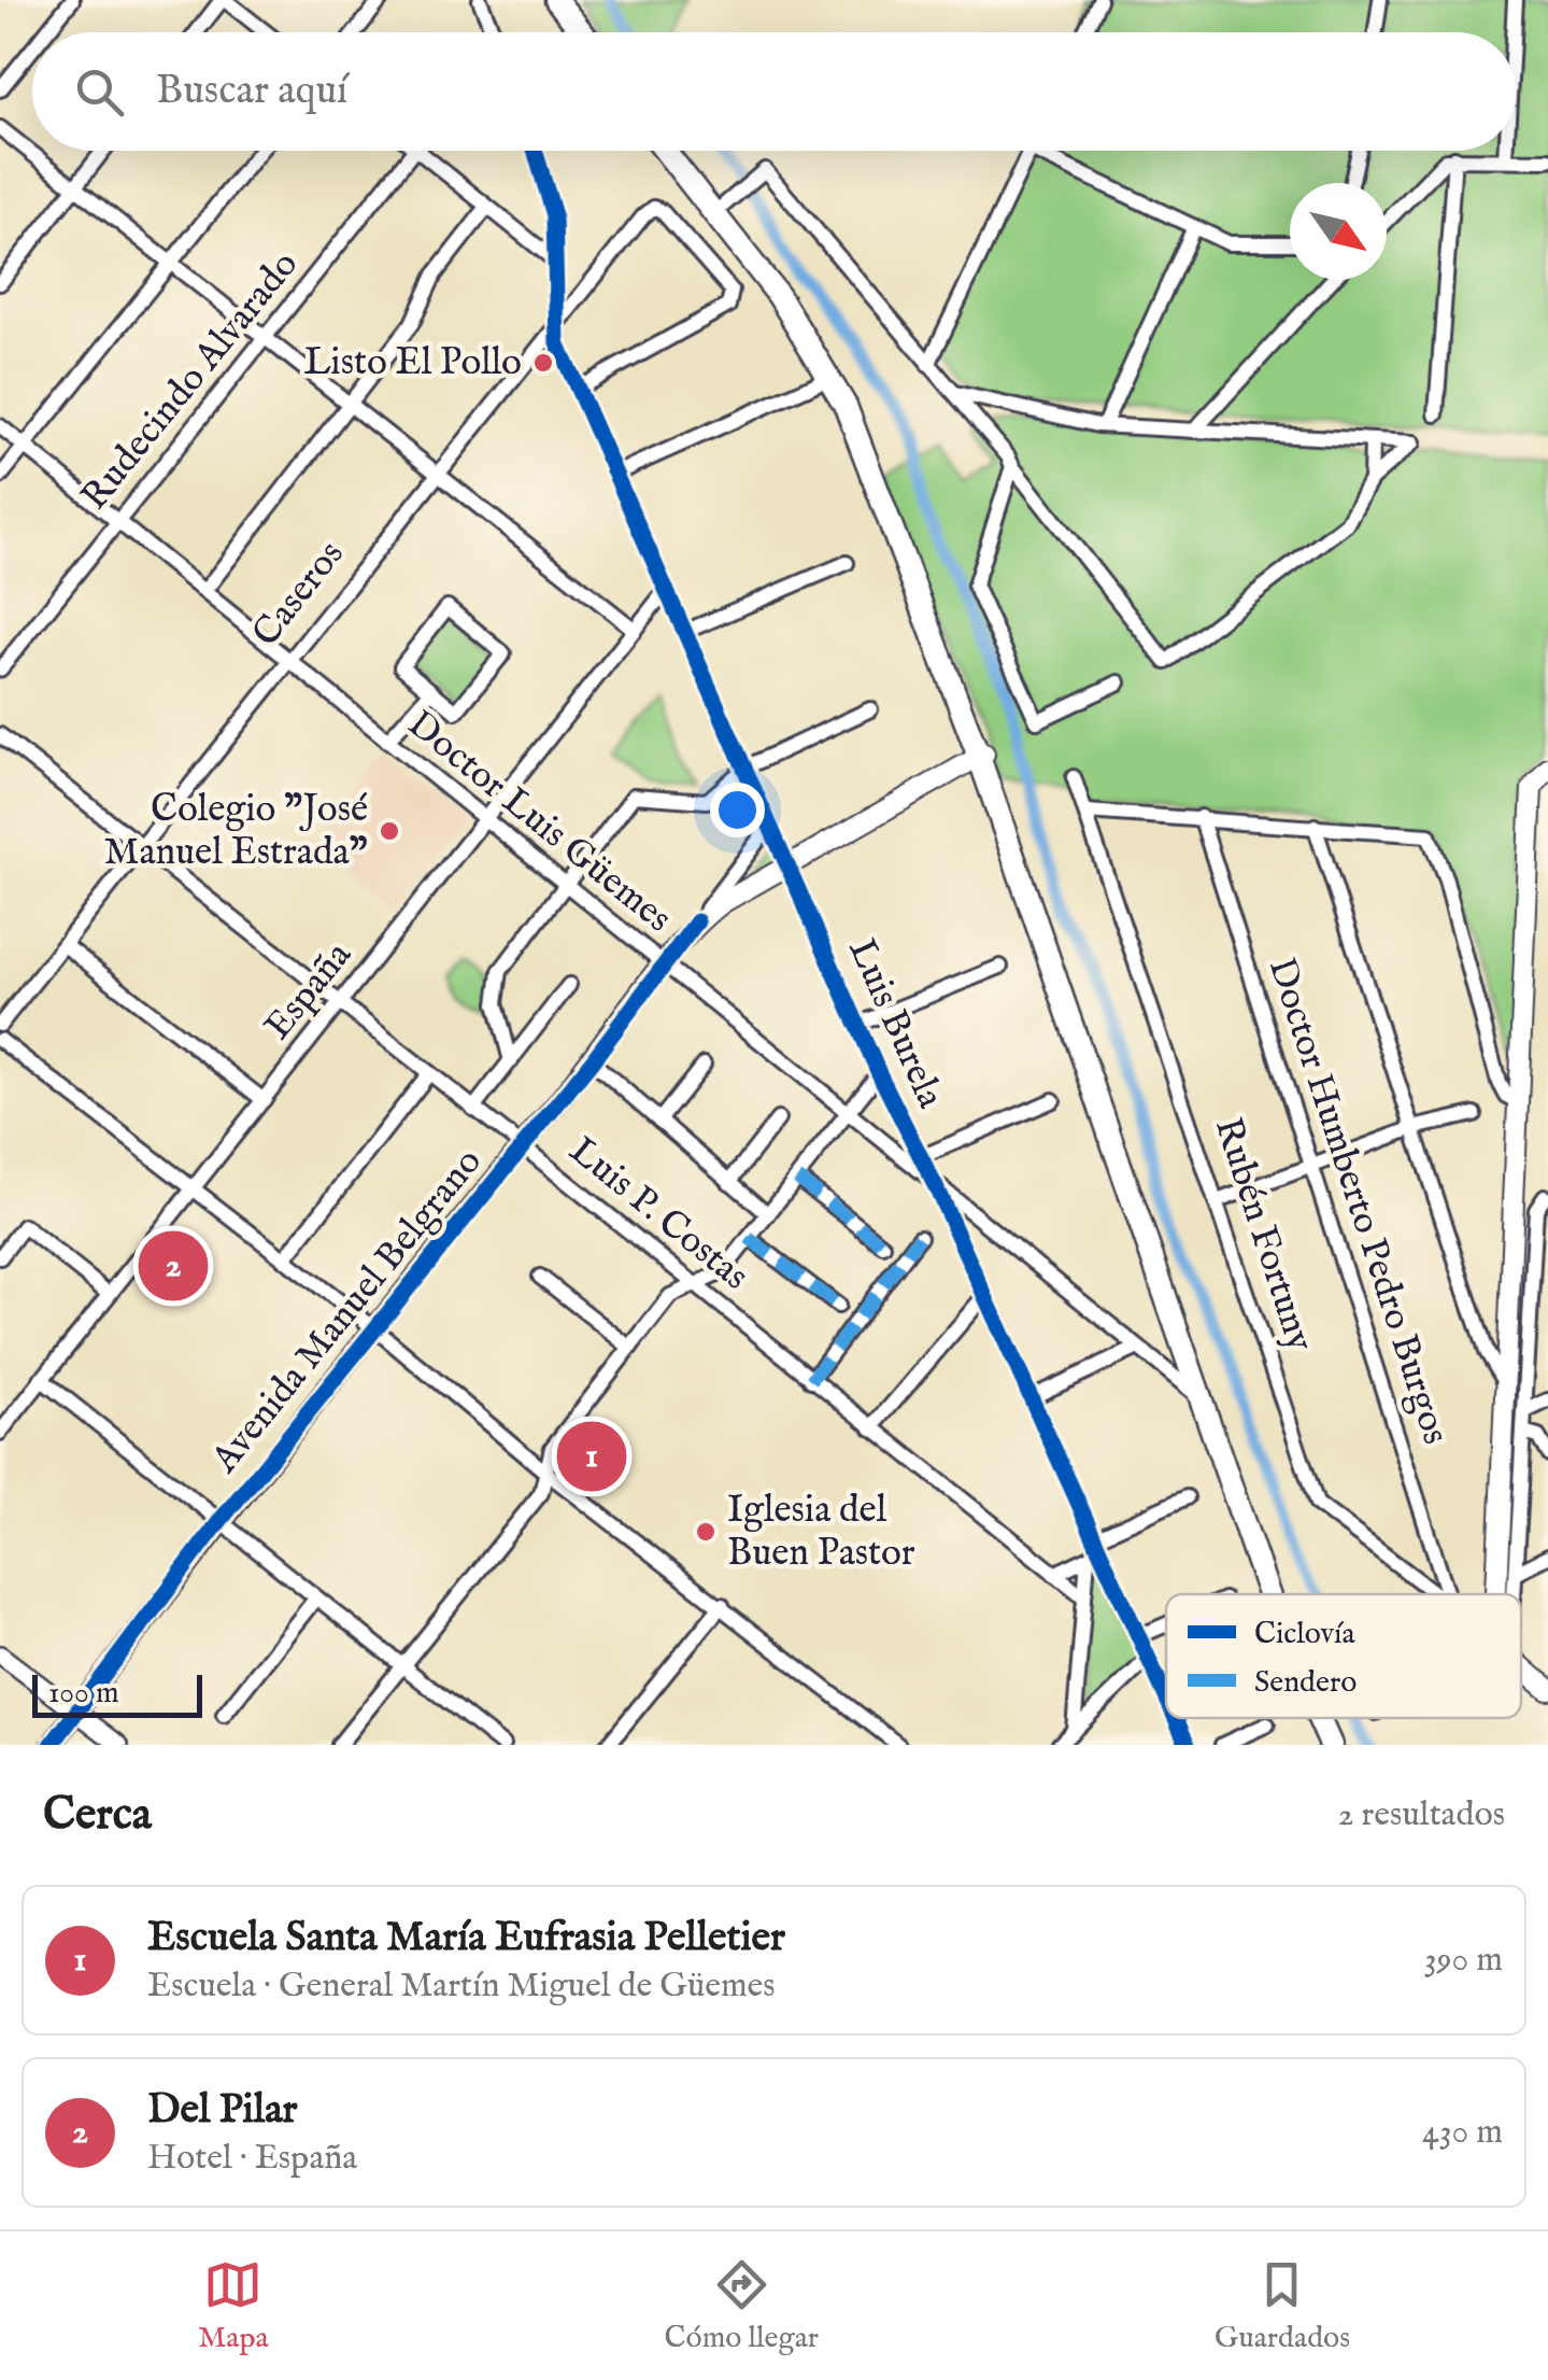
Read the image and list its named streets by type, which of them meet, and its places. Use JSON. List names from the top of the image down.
{
  "streets": {
    "main road": ["Avenida Manuel Belgrano"],
    "street": [
      "Rudecindo Alvarado",
      "Caseros",
      "Doctor Luis Güemes",
      "España",
      "Luis Burela",
      "Doctor Humberto Pedro Burgos",
      "Luis P. Costas",
      "Rubén Fortuny"
    ]
  },
  "crossings": [
    ["Rudecindo Alvarado", "Doctor Luis Güemes"],
    ["Caseros", "Doctor Luis Güemes"],
    ["Caseros", "Luis Burela"],
    ["Caseros", "Luis P. Costas"],
    ["Doctor Luis Güemes", "España"],
    ["Doctor Luis Güemes", "Luis Burela"],
    ["Doctor Luis Güemes", "Avenida Manuel Belgrano"],
    ["España", "Luis Burela"],
    ["España", "Luis P. Costas"],
    ["Luis Burela", "Avenida Manuel Belgrano"],
    ["Luis P. Costas", "Avenida Manuel Belgrano"]
  ],
  "places": ["Listo El Pollo", "Colegio \"José Manuel Estrada\"", "Iglesia del Buen Pastor"],
  "legend": ["Ciclovía", "Sendero"],
  "scale_bar": "100 m",
  "north": "bottom right",
  "page": {
    "search": "Buscar aquí",
    "pins": ["2", "1"],
    "scale": "100 m",
    "heading": ["Cerca", "2 resultados"],
    "list": [
      {
        "mark": "1",
        "name": "Escuela Santa María Eufrasia Pelletier",
        "note": "Escuela · General Martín Miguel de Güemes",
        "value": "390 m"
      },
      {
        "mark": "2",
        "name": "Del Pilar",
        "note": "Hotel · España",
        "value": "430 m"
      }
    ],
    "nav": ["Mapa", "Cómo llegar", "Guardados"]
  }
}
